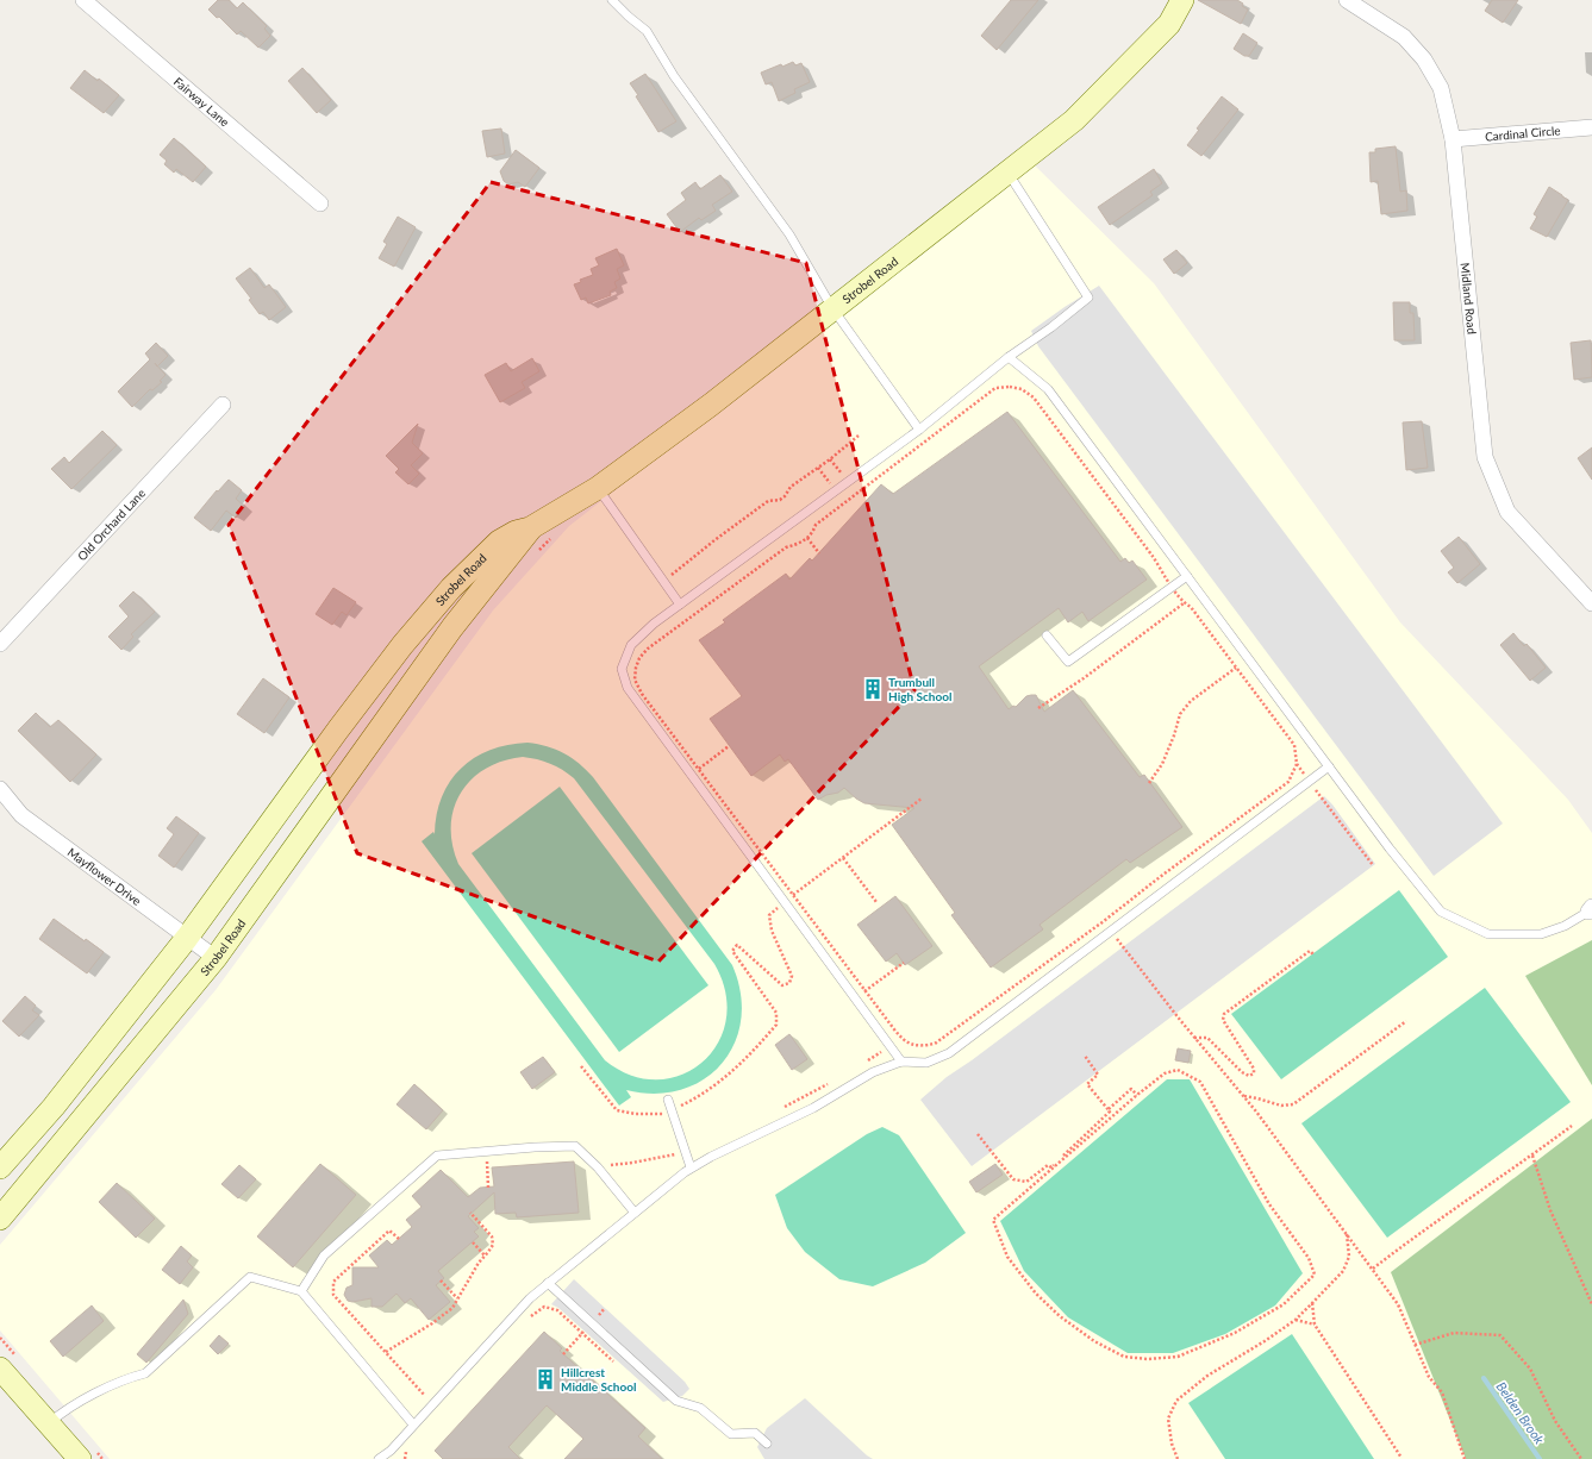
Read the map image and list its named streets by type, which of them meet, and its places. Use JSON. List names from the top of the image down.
{
  "streets": {
    "street": [
      "Fairway Lane",
      "Cardinal Circle",
      "Strobel Road",
      "Midland Road",
      "Old Orchard Lane",
      "Mayflower Drive"
    ]
  },
  "crossings": [
    ["Cardinal Circle", "Midland Road"],
    ["Strobel Road", "Mayflower Drive"]
  ],
  "water": ["Belden Brook"],
  "places": {
    "building": ["Trumbull High School", "Hillcrest Middle School"]
  }
}
